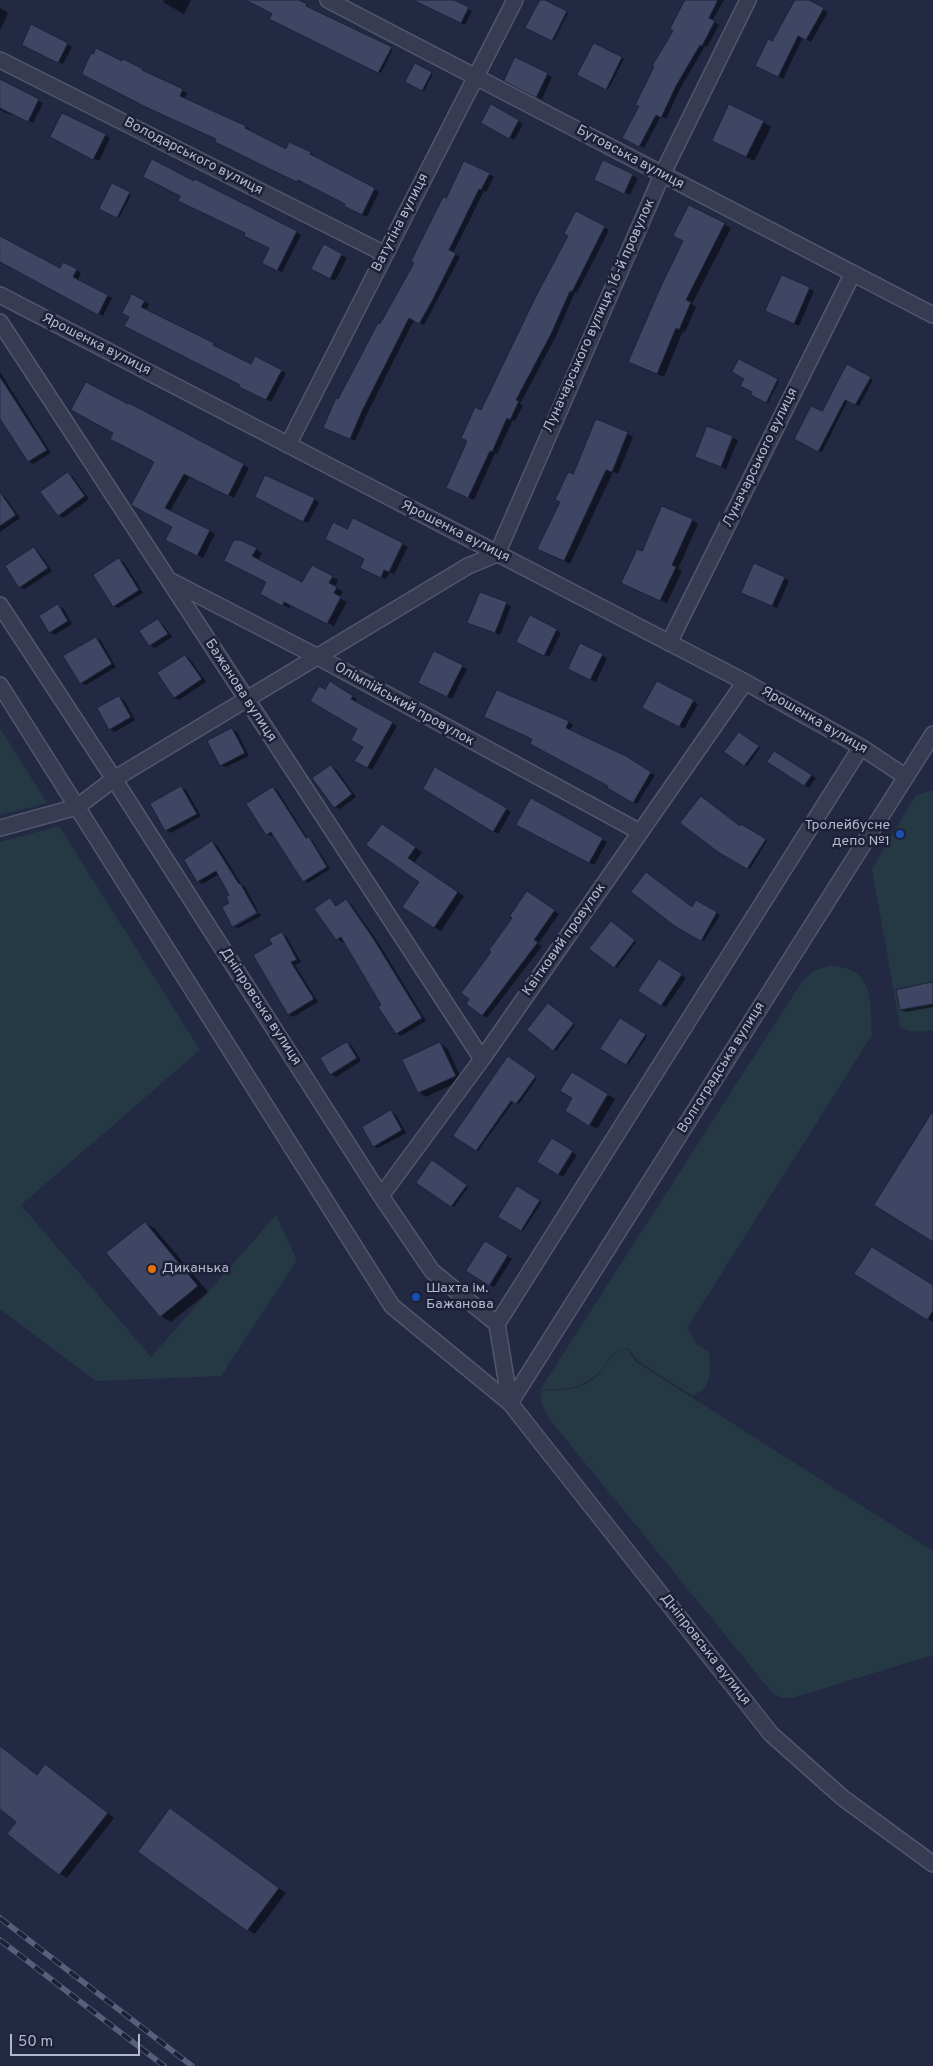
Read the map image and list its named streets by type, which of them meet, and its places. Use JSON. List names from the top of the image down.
{
  "streets": {
    "street": [
      "Володарського вулиця",
      "Бутовська вулиця",
      "Ватутіна вулиця",
      "Луначарського вулиця, 16-й провулок",
      "Ярошенка вулиця",
      "Луначарського вулиця",
      "Бажанова вулиця",
      "Олімпійський провулок",
      "Квітковий провулок",
      "Дніпровська вулиця",
      "Волгоградська вулиця"
    ]
  },
  "crossings": [
    ["Володарського вулиця", "Ватутіна вулиця"],
    ["Бутовська вулиця", "Ватутіна вулиця"],
    ["Бутовська вулиця", "Луначарського вулиця, 16-й провулок"],
    ["Бутовська вулиця", "Луначарського вулиця"],
    ["Ватутіна вулиця", "Ярошенка вулиця"],
    ["Луначарського вулиця, 16-й провулок", "Ярошенка вулиця"],
    ["Ярошенка вулиця", "Луначарського вулиця"],
    ["Ярошенка вулиця", "Квітковий провулок"],
    ["Ярошенка вулиця", "Волгоградська вулиця"],
    ["Бажанова вулиця", "Олімпійський провулок"],
    ["Бажанова вулиця", "Квітковий провулок"],
    ["Олімпійський провулок", "Квітковий провулок"],
    ["Квітковий провулок", "Дніпровська вулиця"],
    ["Дніпровська вулиця", "Волгоградська вулиця"]
  ],
  "places": ["Тролейбусне депо №1", "Диканька", "Шахта ім. Бажанова"],
  "scale_bar": "50 m"
}
